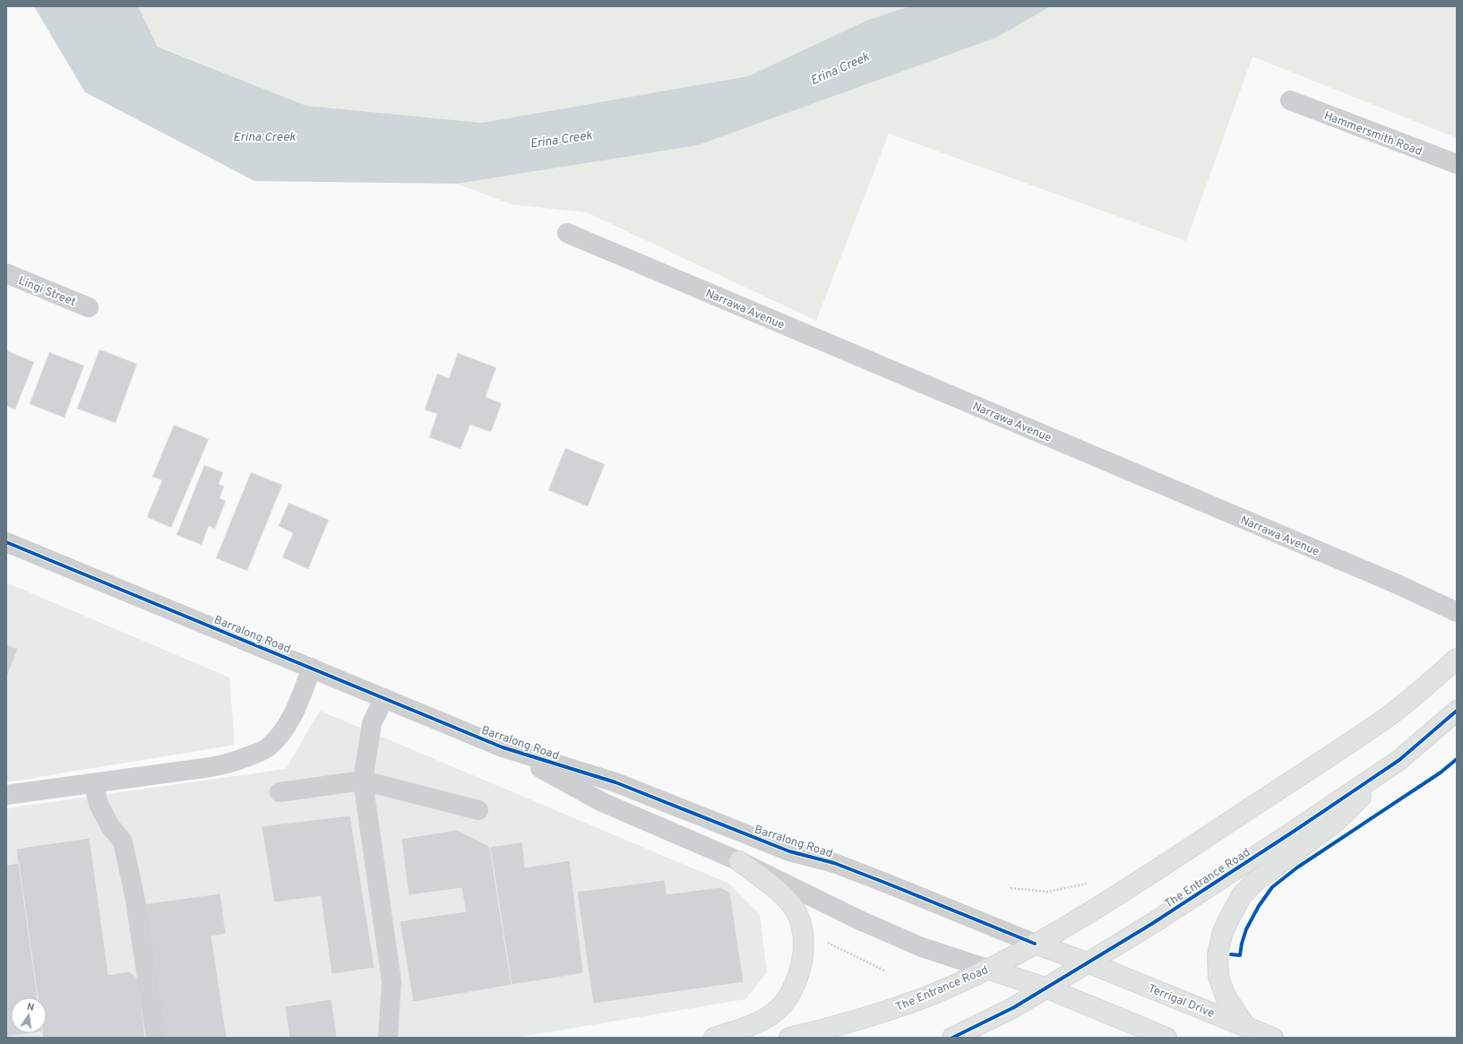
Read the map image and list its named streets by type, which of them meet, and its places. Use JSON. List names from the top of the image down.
{
  "streets": {
    "main road": ["The Entrance Road", "Terrigal Drive"],
    "street": [
      "Hammersmith Road",
      "Lingi Street",
      "Narrawa Avenue",
      "Barralong Road"
    ]
  },
  "crossings": [
    ["Barralong Road", "The Entrance Road"],
    ["Barralong Road", "Terrigal Drive"],
    ["The Entrance Road", "Terrigal Drive"]
  ],
  "water": ["Erina Creek"],
  "north": "top"
}
